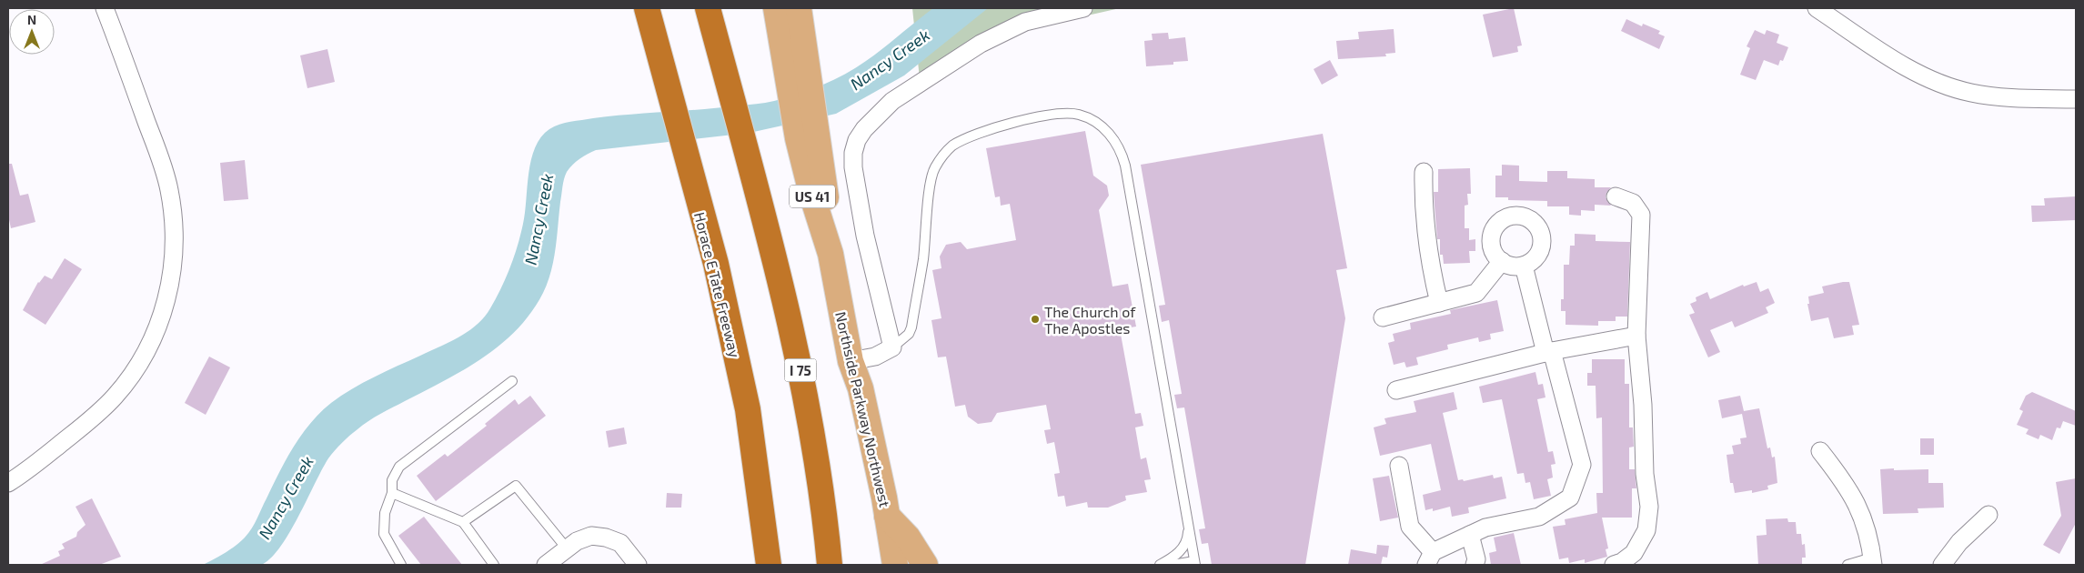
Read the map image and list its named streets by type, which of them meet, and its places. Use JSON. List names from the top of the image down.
{
  "streets": {
    "highway": ["Horace E Tate Freeway", "I 75"],
    "main road": ["US 41", "Northside Parkway Northwest"]
  },
  "water": ["Nancy Creek"],
  "places": ["The Church of The Apostles"],
  "north": "top"
}
